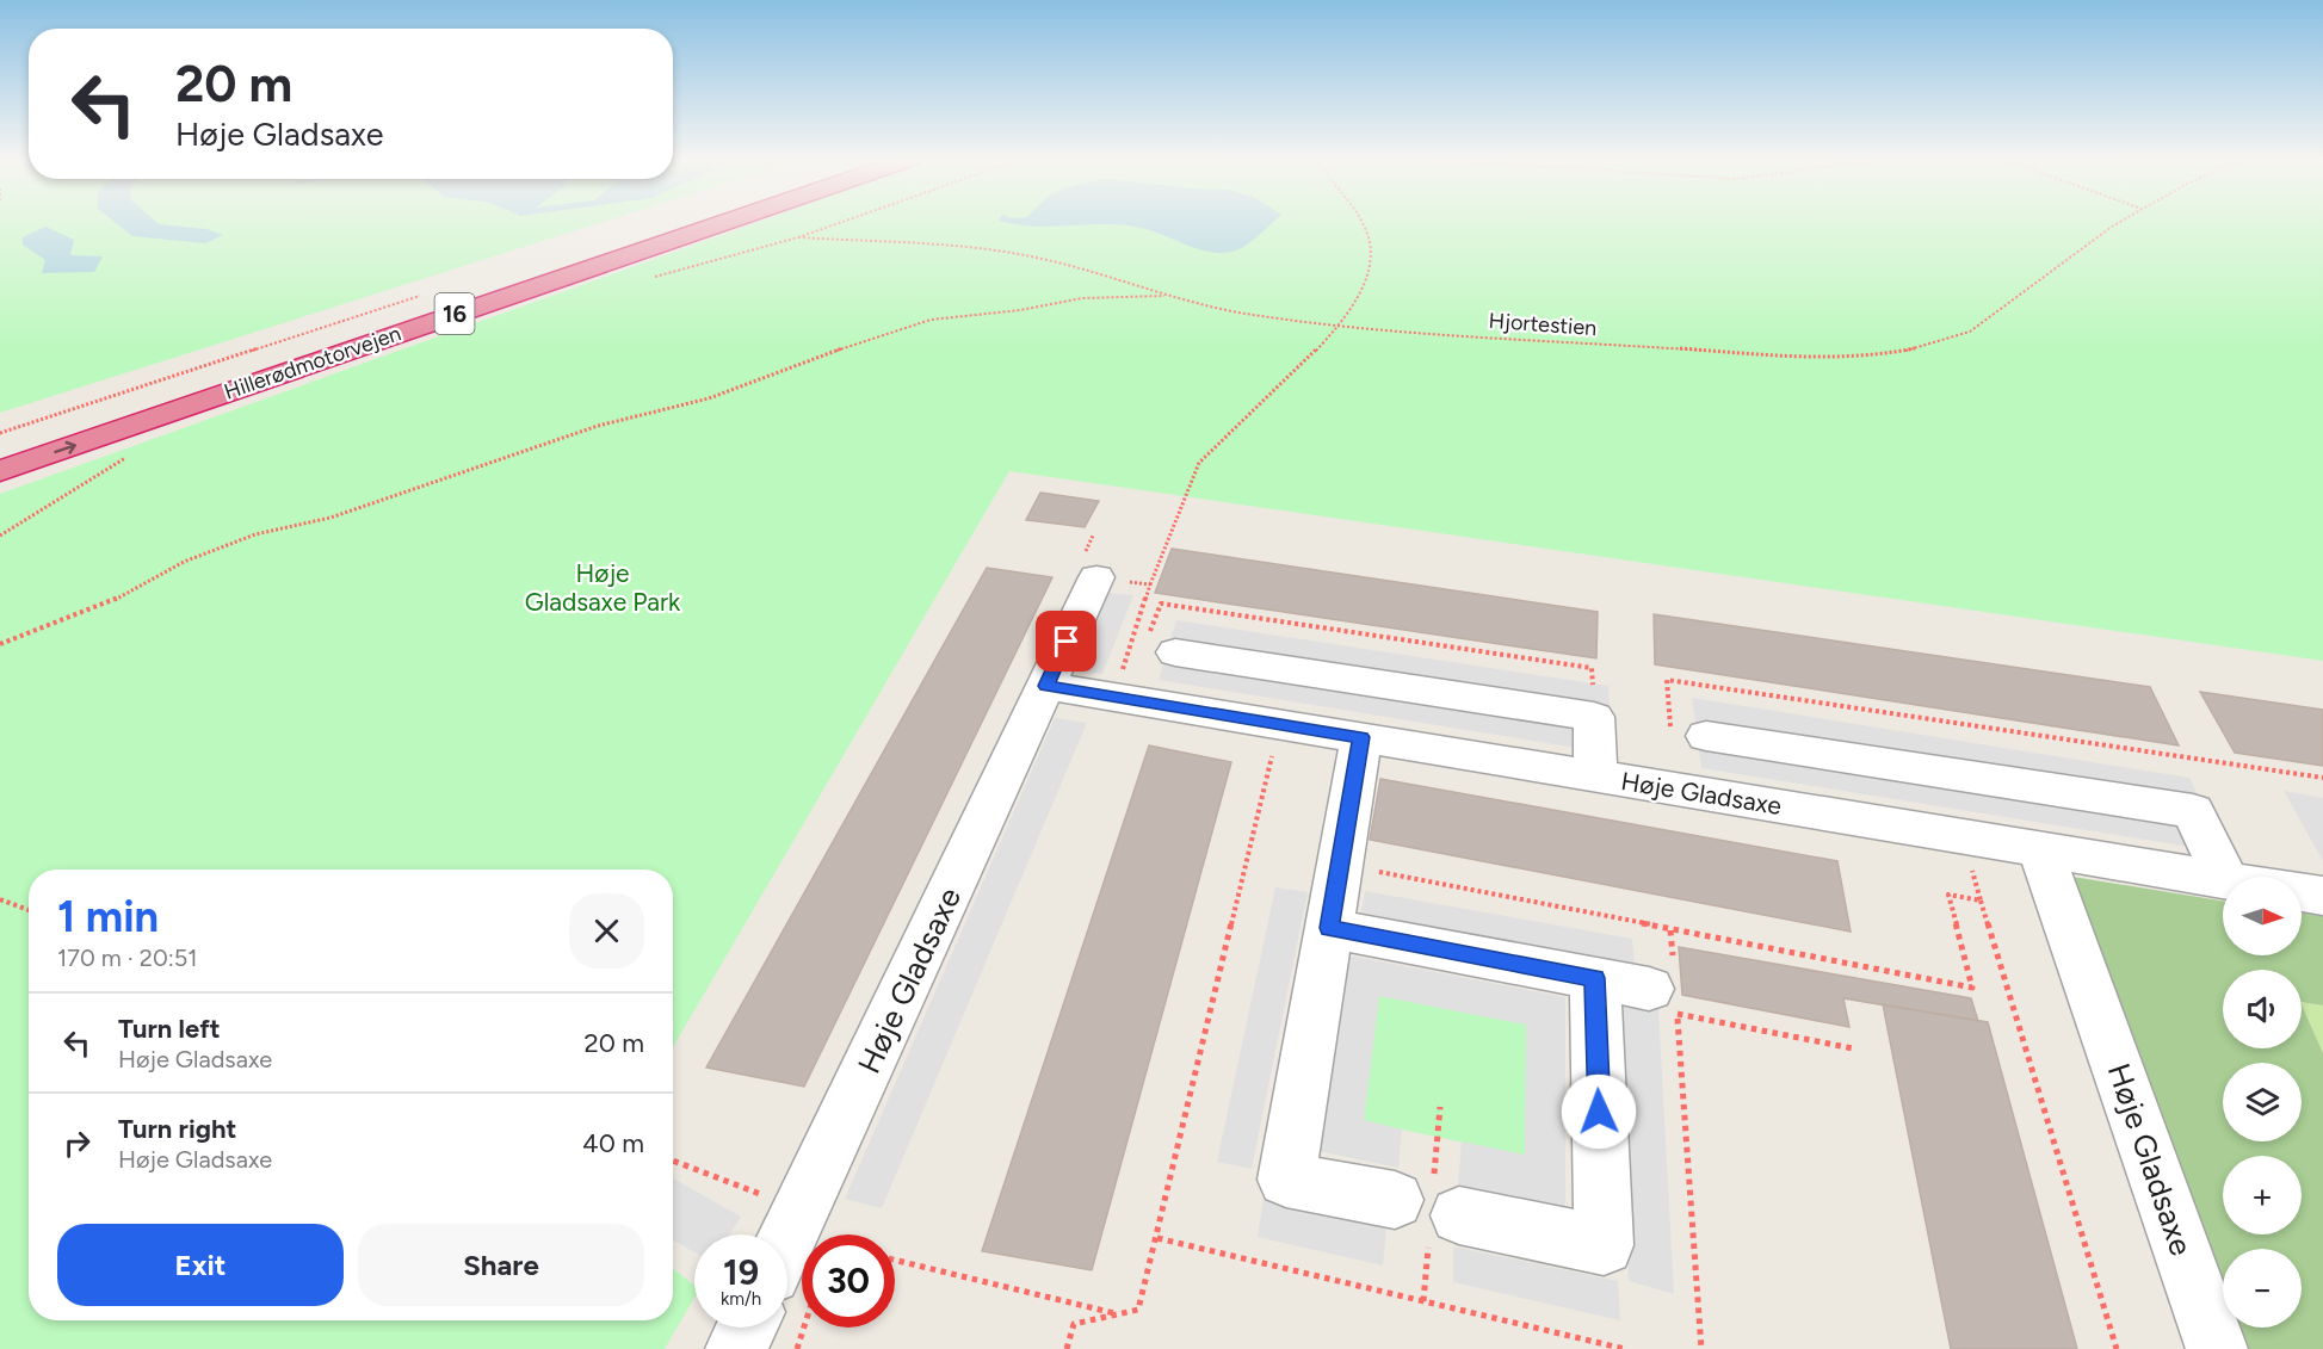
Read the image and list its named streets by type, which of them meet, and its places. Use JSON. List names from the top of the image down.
{
  "streets": {
    "highway": ["16", "Hillerødmotorvejen"],
    "street": ["Høje Gladsaxe"],
    "path": ["Hjortestien"]
  },
  "parks": ["Høje Gladsaxe Park"],
  "north": "right",
  "page": {
    "turn": ["20 m", "Høje Gladsaxe"],
    "heading": ["1 min", "170 m · 20:51"],
    "map_buttons": ["+", "−"],
    "list": [
      {
        "name": "Turn left",
        "note": "Høje Gladsaxe",
        "value": "20 m"
      },
      {
        "name": "Turn right",
        "note": "Høje Gladsaxe",
        "value": "40 m"
      }
    ],
    "buttons": ["Exit", "Share"],
    "speed": "19 km/h",
    "limit": "30"
  }
}
